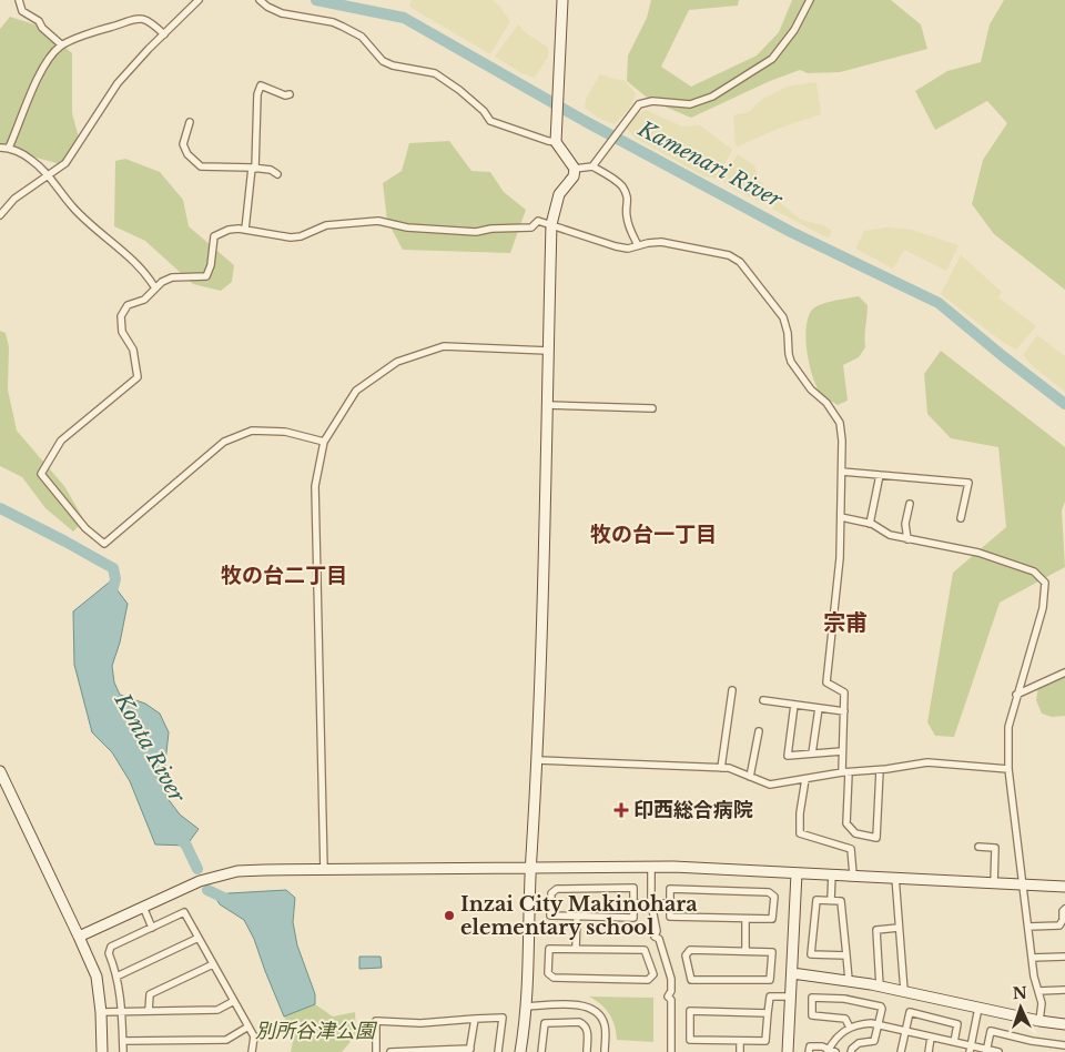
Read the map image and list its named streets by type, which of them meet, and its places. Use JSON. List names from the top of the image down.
{
  "districts": ["牧の台一丁目", "牧の台二丁目", "宗甫"],
  "water": ["Kamenari River", "Konta River"],
  "parks": ["別所谷津公園"],
  "places": {
    "health": ["印西総合病院"],
    "other": ["Inzai City Makinohara elementary school"]
  },
  "north": "top"
}
